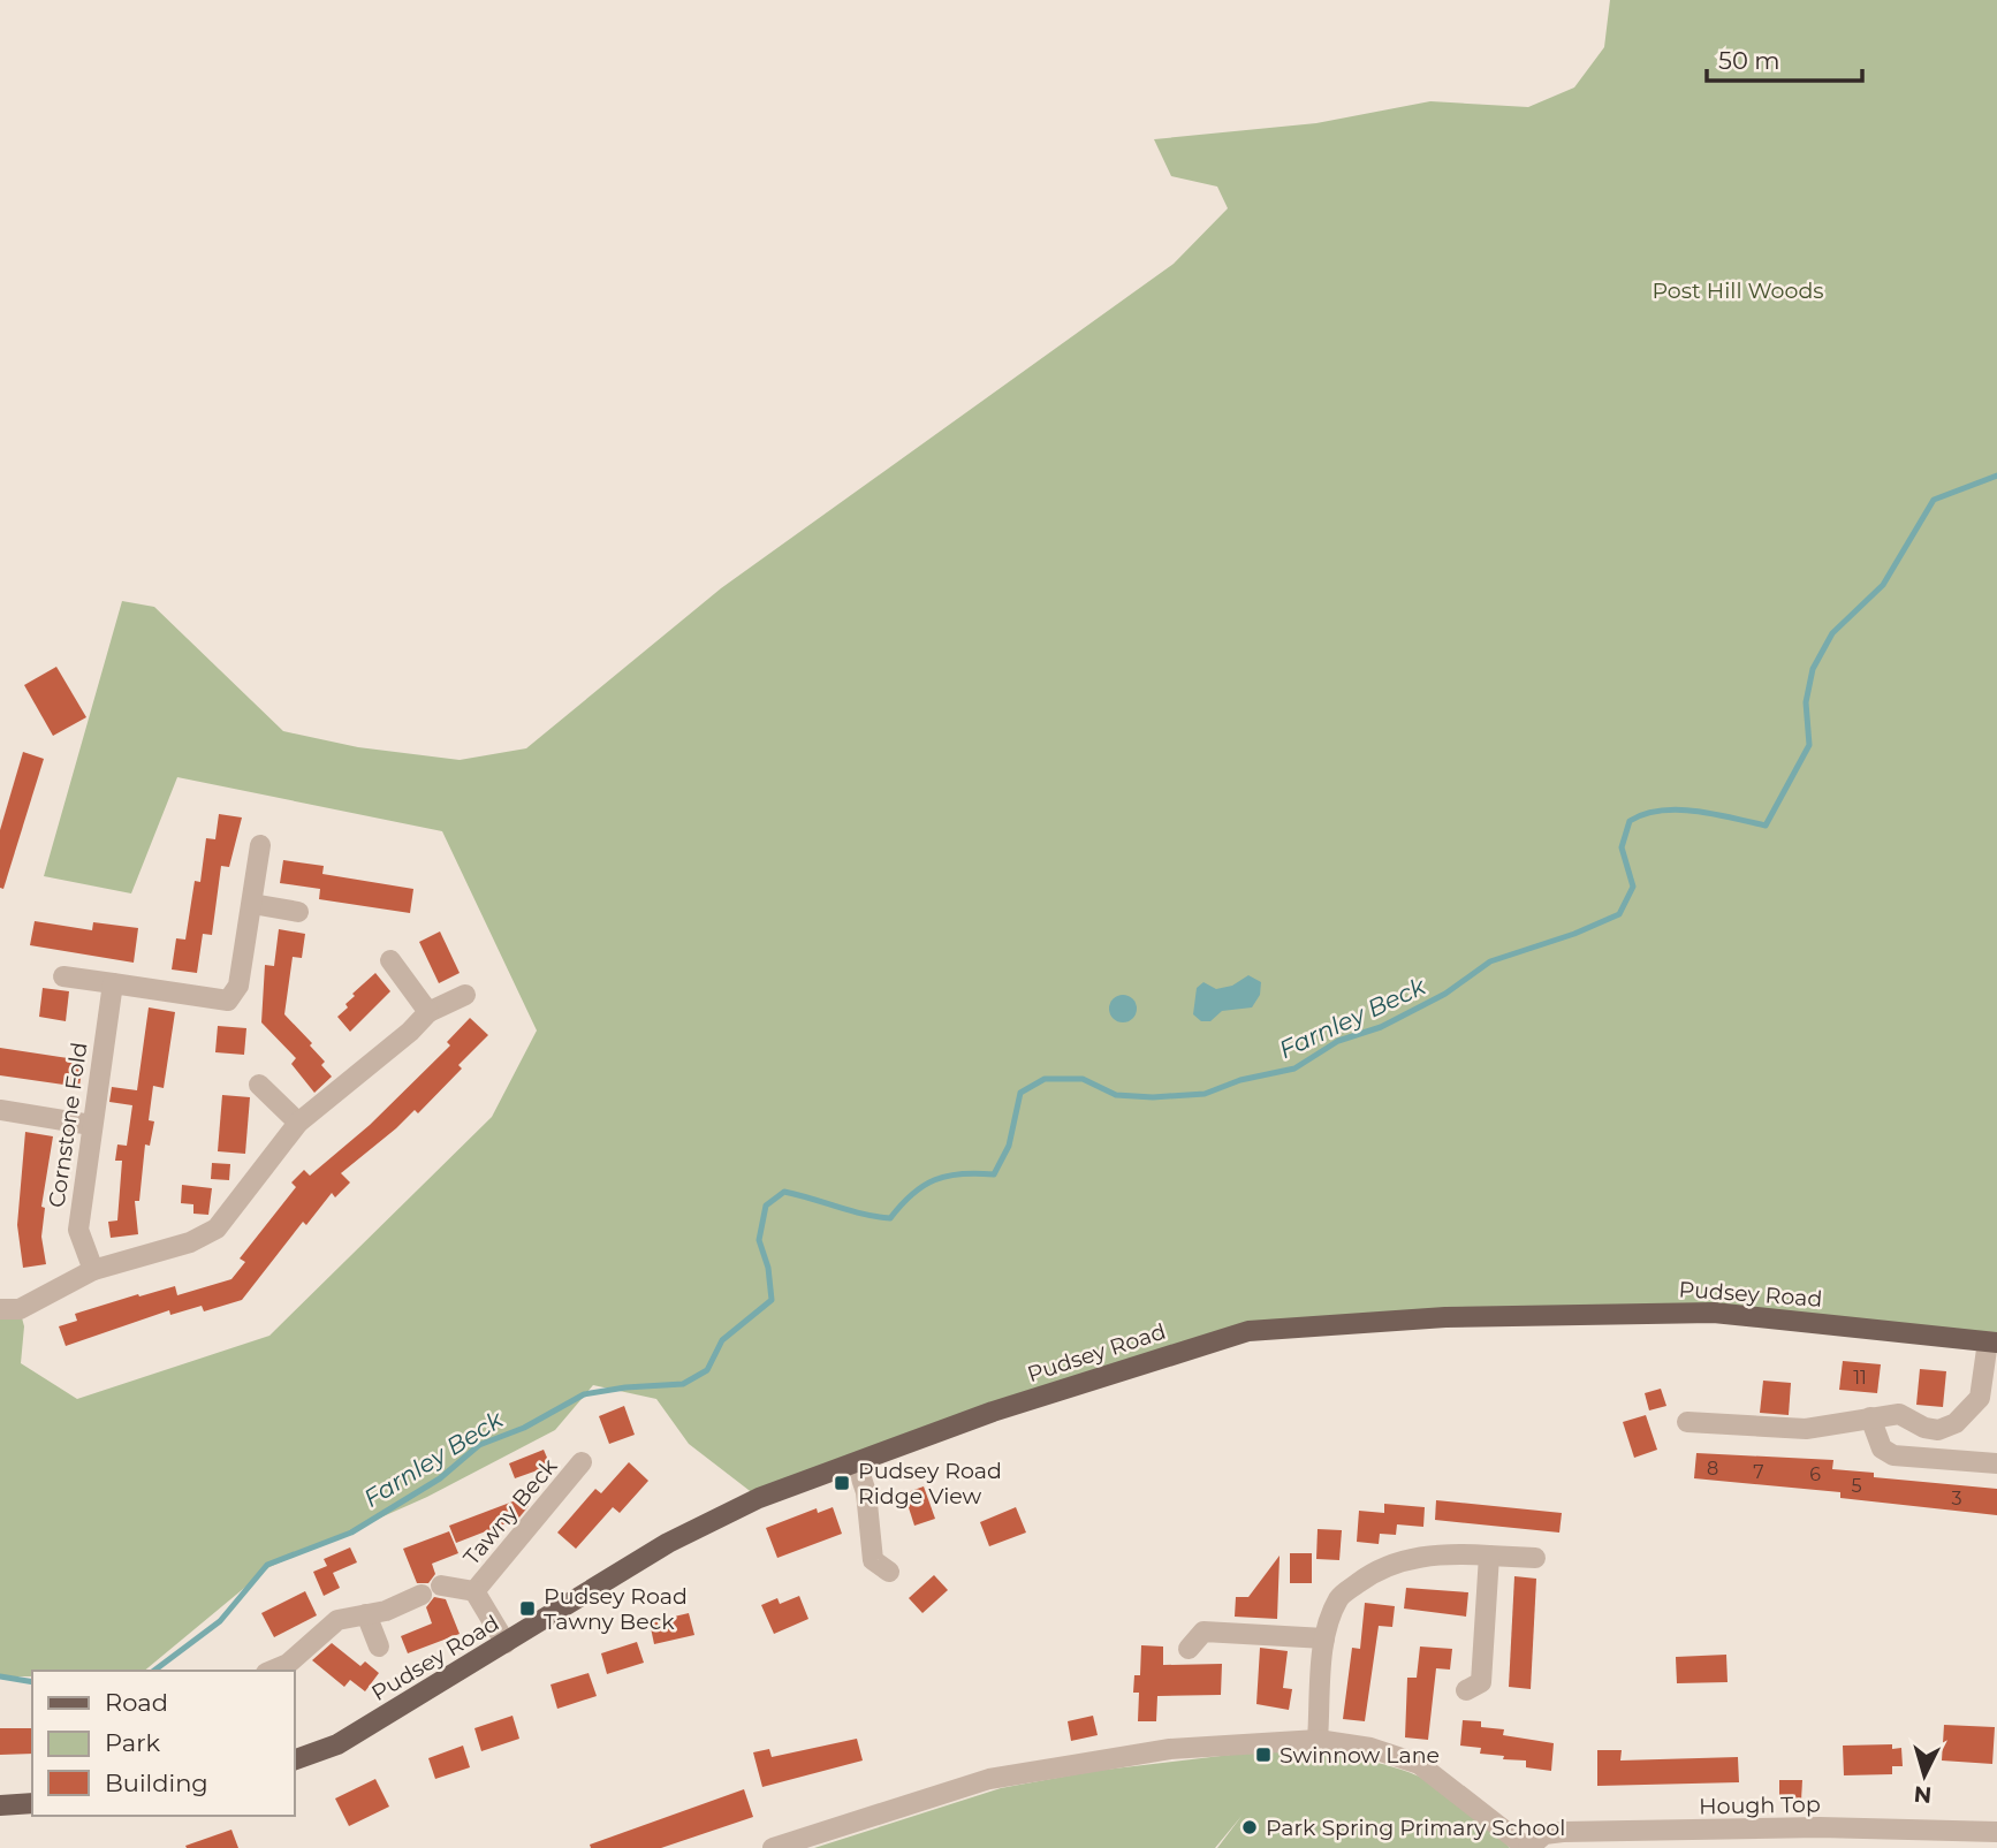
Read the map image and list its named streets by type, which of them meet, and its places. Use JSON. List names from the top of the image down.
{
  "streets": {
    "main road": ["Pudsey Road"],
    "street": ["Cornstone Fold", "Tawny Beck", "Hough Top"]
  },
  "crossings": [
    ["Pudsey Road", "Tawny Beck"]
  ],
  "water": ["Farnley Beck"],
  "parks": ["Post Hill Woods"],
  "places": {
    "transit": ["Pudsey Road Ridge View", "Pudsey Road Tawny Beck", "Swinnow Lane"],
    "other": ["Park Spring Primary School"]
  },
  "house_numbers": [
    "11",
    "8",
    "7",
    "6",
    "5",
    "3"
  ],
  "legend": ["Road", "Park", "Building"],
  "scale_bar": "50 m",
  "north": "bottom"
}
